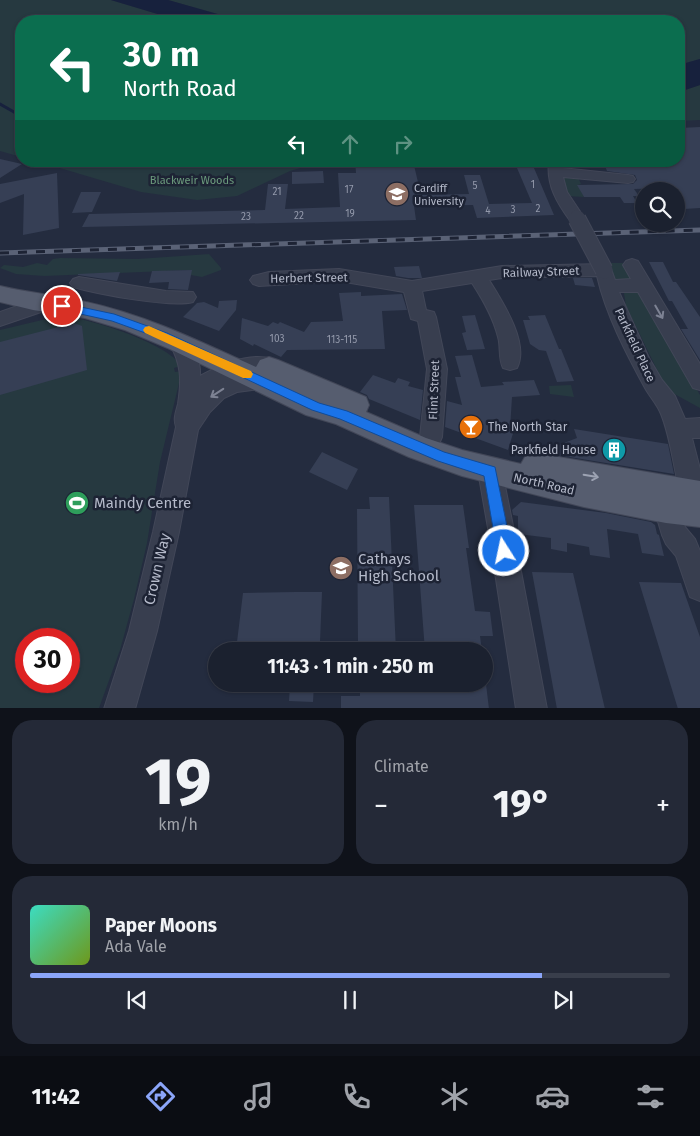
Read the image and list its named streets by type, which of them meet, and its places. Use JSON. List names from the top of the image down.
{
  "streets": {
    "main road": ["North Road"],
    "street": [
      "Railway Street",
      "Herbert Street",
      "Parkfield Place",
      "Flint Street",
      "Crown Way"
    ]
  },
  "crossings": [
    ["Railway Street", "Herbert Street"],
    ["Railway Street", "Parkfield Place"],
    ["Parkfield Place", "North Road"],
    ["Flint Street", "North Road"],
    ["North Road", "Crown Way"]
  ],
  "parks": ["Blackweir Woods"],
  "places": {
    "school or university": ["Cardiff University", "Cathays High School"],
    "bar": ["The North Star"],
    "building": ["Parkfield House"],
    "sports": ["Maindy Centre"]
  },
  "house_numbers": [
    "1",
    "5",
    "17",
    "21",
    "2",
    "3",
    "4",
    "19",
    "22",
    "23",
    "103",
    "113-115"
  ],
  "page": {
    "turn": ["30 m", "North Road"],
    "limit": "30",
    "trip": "11:43 · 1 min · 250 m",
    "tile": [
      ["19", "km/h"],
      "Climate"
    ],
    "heat": ["−", "19°", "+"],
    "song": ["Paper Moons", "Ada Vale"],
    "tabs": "11:42"
  }
}
